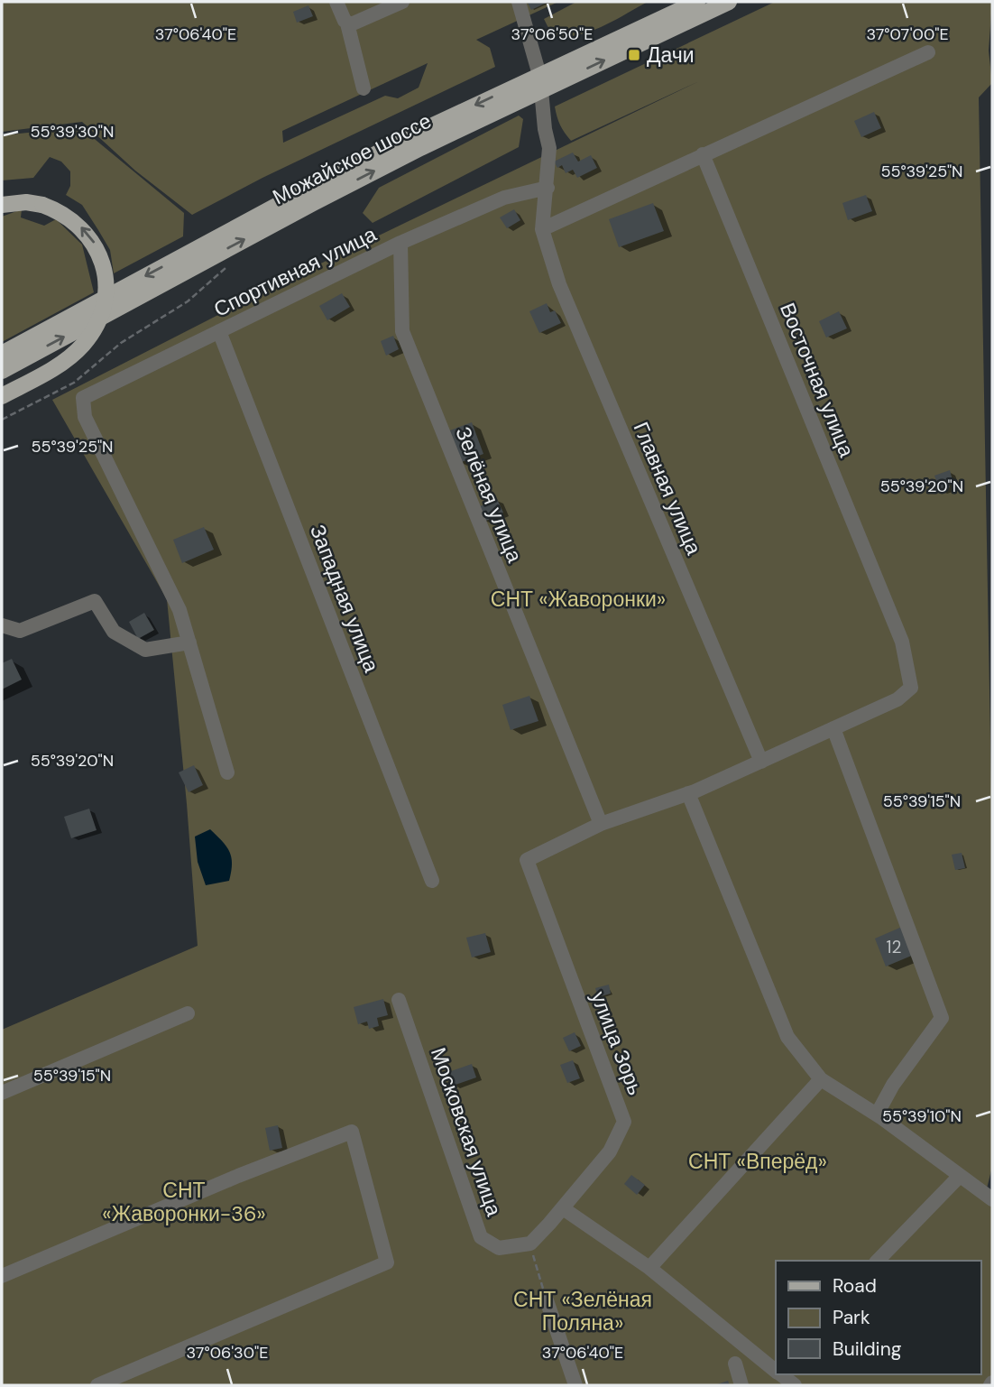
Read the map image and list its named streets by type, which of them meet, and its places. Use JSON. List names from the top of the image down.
{
  "streets": {
    "main road": ["Можайское шоссе"],
    "street": [
      "Спортивная улица",
      "Восточная улица",
      "Главная улица",
      "Зелёная улица",
      "Западная улица",
      "улица Зорь",
      "Московская улица"
    ]
  },
  "crossings": [
    ["Спортивная улица", "Зелёная улица"],
    ["Спортивная улица", "Западная улица"],
    ["Зелёная улица", "улица Зорь"],
    ["улица Зорь", "Московская улица"]
  ],
  "parks": [
    "СНТ «Жаворонки»",
    "СНТ «Вперёд»",
    "СНТ «Жаворонки-36»",
    "СНТ «Зелёная Поляна»"
  ],
  "places": {
    "transit": ["Дачи"]
  },
  "house_numbers": ["12"],
  "legend": ["Road", "Park", "Building"],
  "coordinates": [
    "37°06'40\"E",
    "37°06'50\"E",
    "37°07'00\"E",
    "55°39'30\"N",
    "55°39'25\"N",
    "55°39'20\"N",
    "55°39'15\"N",
    "55°39'10\"N",
    "37°06'30\"E"
  ]
}
